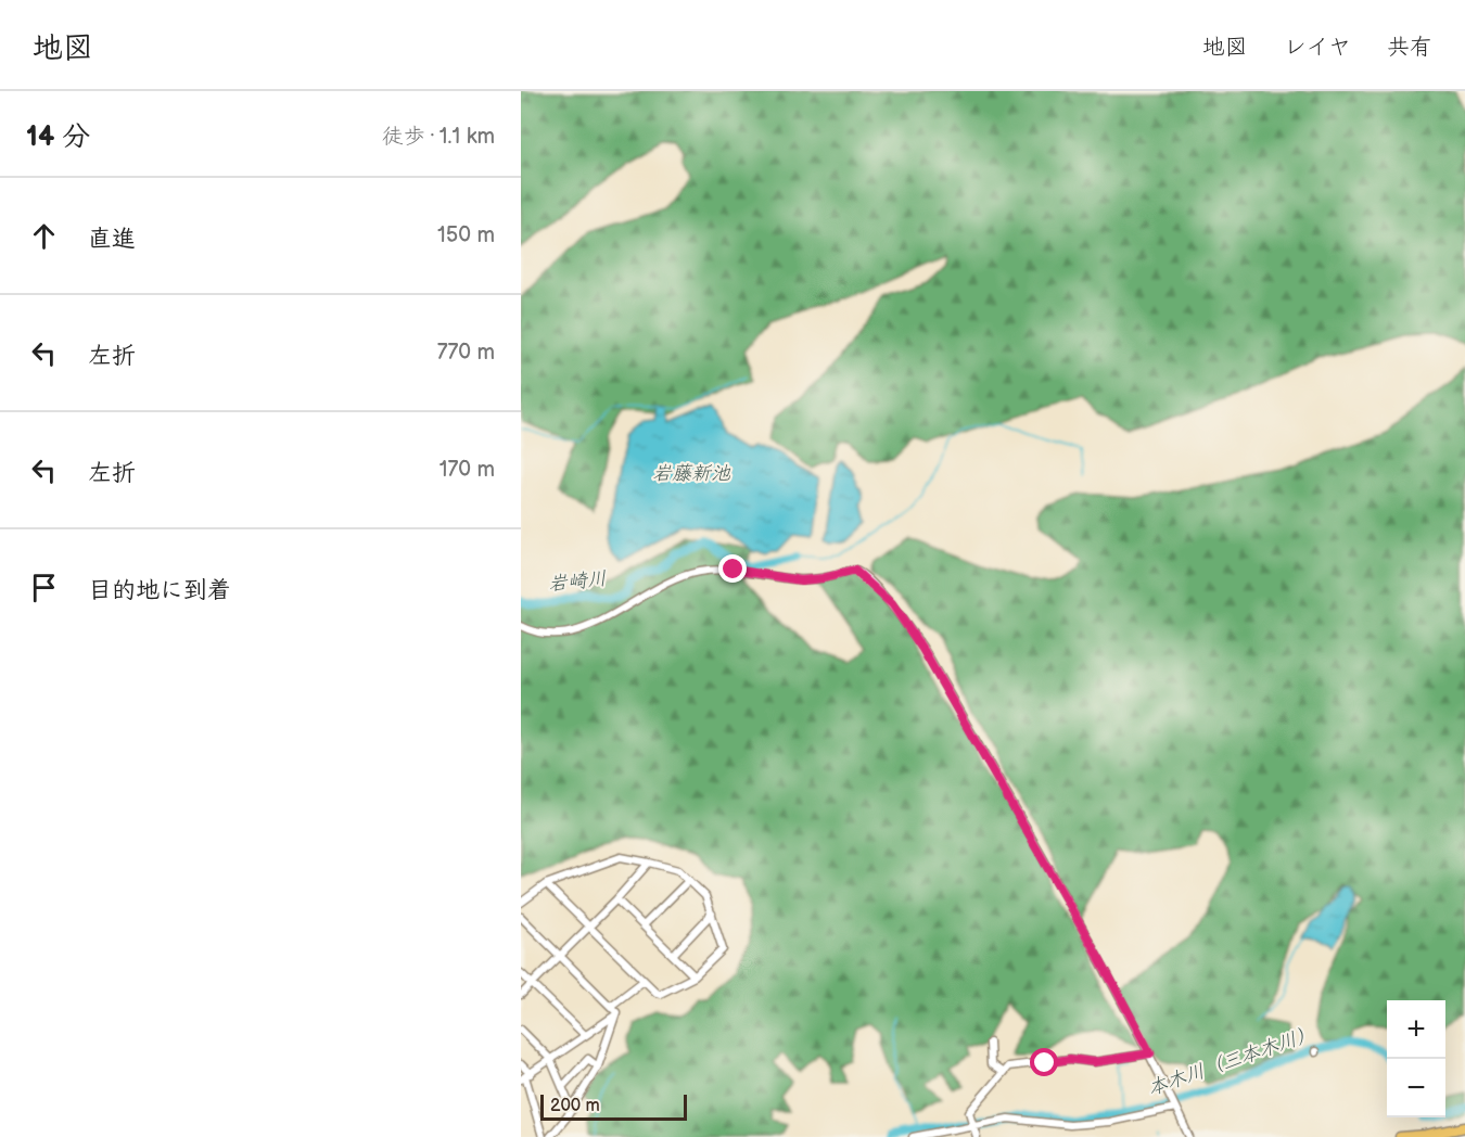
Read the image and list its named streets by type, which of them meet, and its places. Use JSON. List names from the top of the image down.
{
  "water": ["岩藤新池", "岩崎川", "本木川（三本木川）"],
  "scale_bar": "200 m",
  "page": {
    "header": "地図",
    "nav": ["地図", "レイヤ", "共有"],
    "heading": ["14 分", "徒歩 · 1.1 km"],
    "list": [
      ["直進", "150 m"],
      ["左折", "770 m"],
      ["左折", "170 m"],
      "目的地に到着"
    ],
    "map_buttons": ["+", "−"],
    "scale": "200 m"
  }
}
